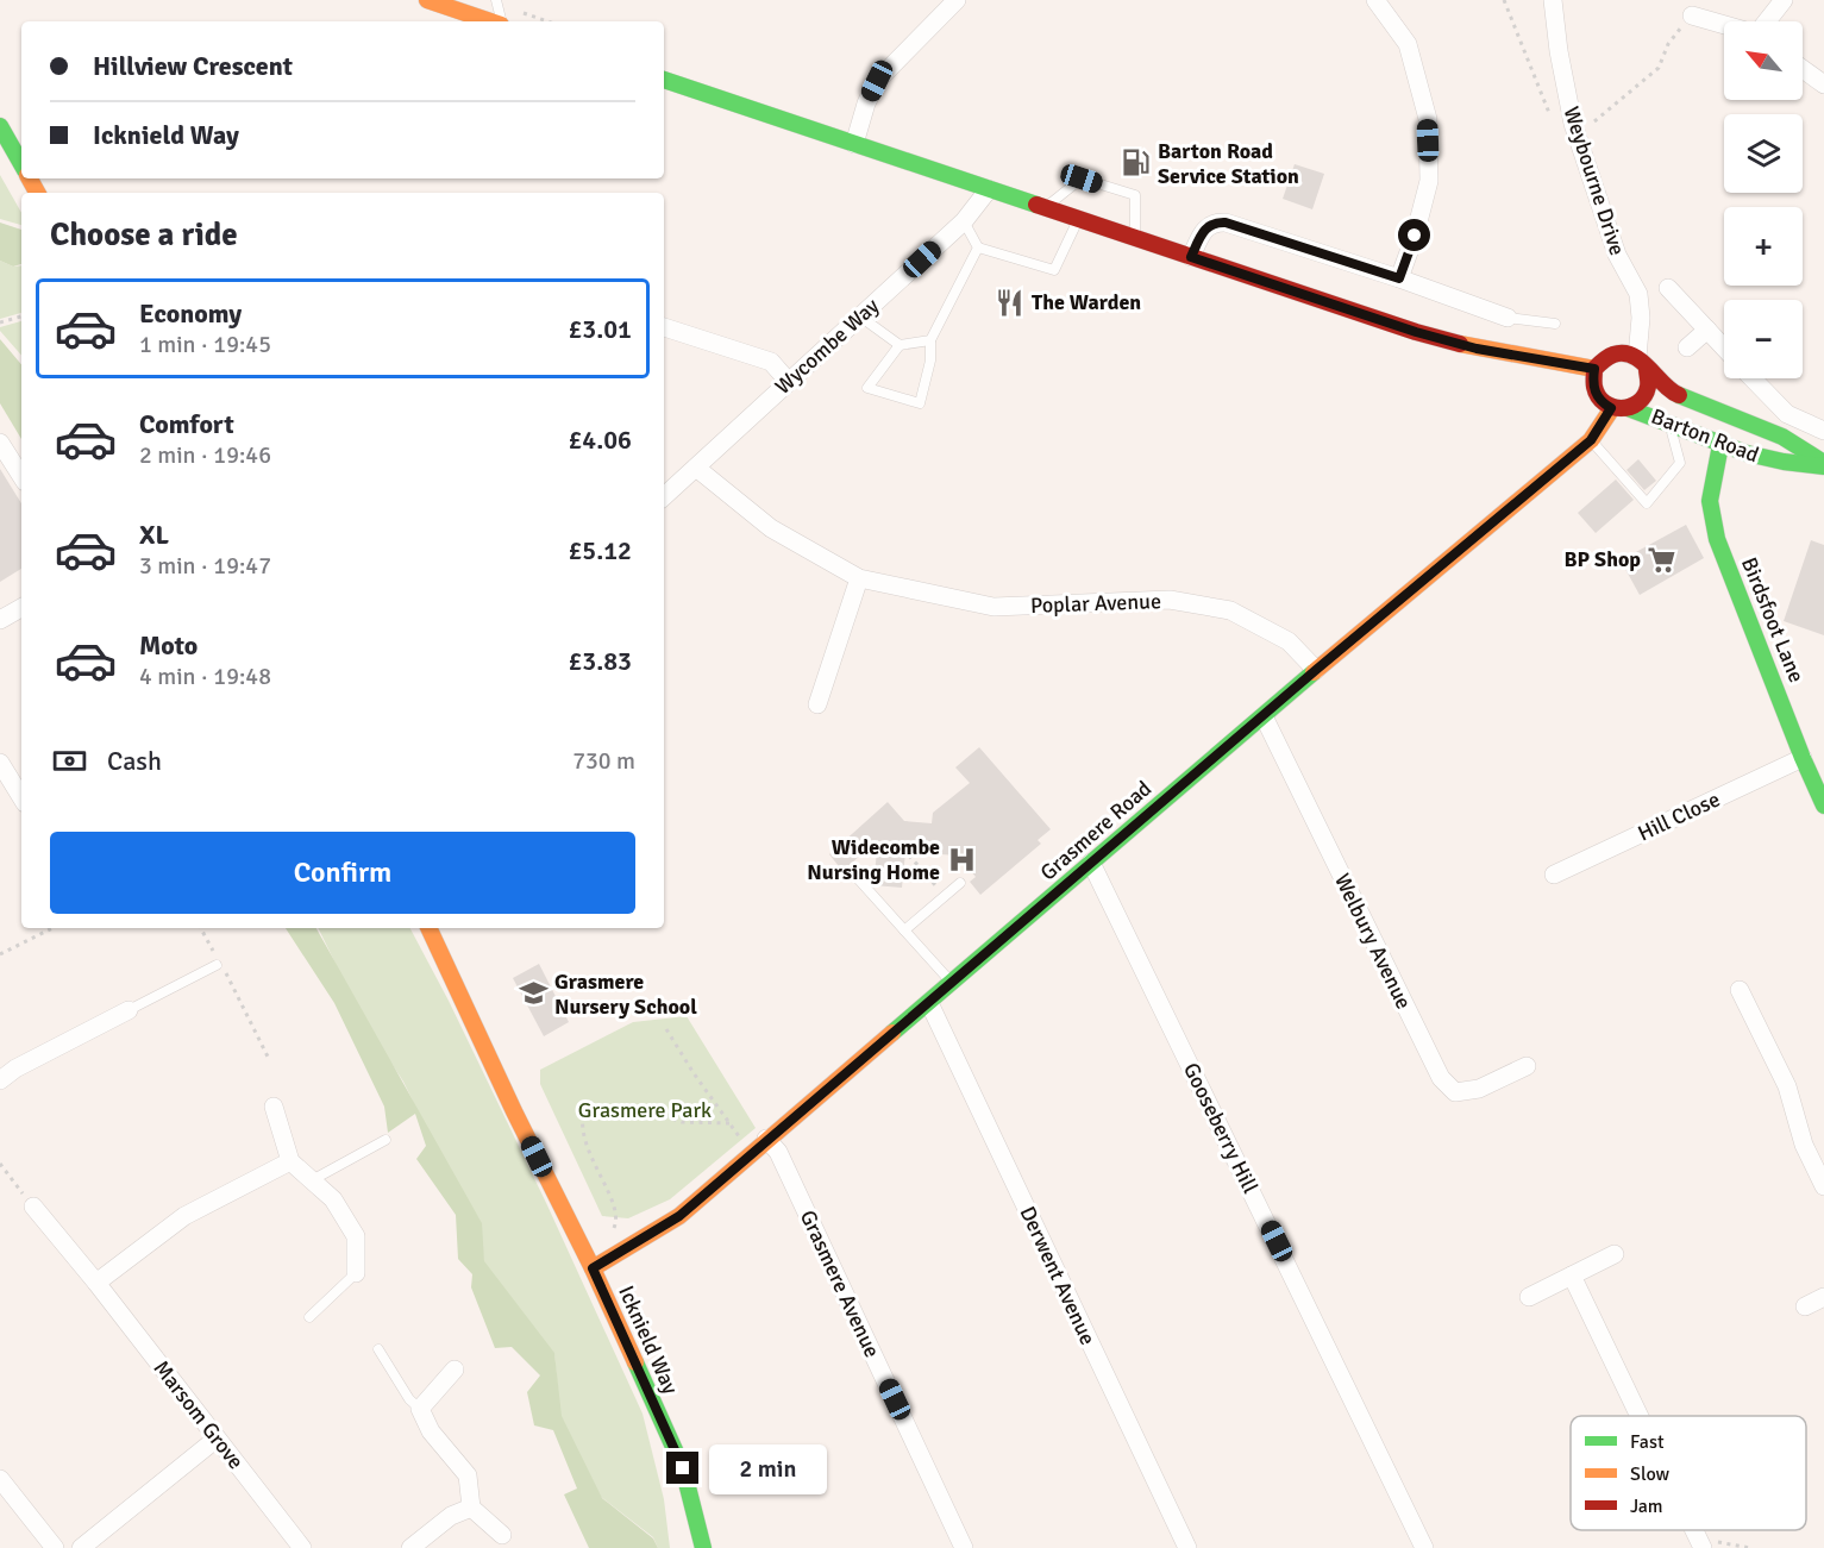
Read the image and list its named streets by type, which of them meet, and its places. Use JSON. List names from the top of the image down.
{
  "streets": {
    "main road": [
      "Barton Road",
      "Birdsfoot Lane",
      "Grasmere Road",
      "Icknield Way"
    ],
    "street": [
      "Weybourne Drive",
      "Wycombe Way",
      "Poplar Avenue",
      "Hill Close",
      "Welbury Avenue",
      "Gooseberry Hill",
      "Derwent Avenue",
      "Grasmere Avenue",
      "Marsom Grove"
    ]
  },
  "crossings": [
    ["Weybourne Drive", "Barton Road"],
    ["Weybourne Drive", "Grasmere Road"],
    ["Wycombe Way", "Poplar Avenue"],
    ["Barton Road", "Birdsfoot Lane"],
    ["Barton Road", "Grasmere Road"],
    ["Poplar Avenue", "Grasmere Road"],
    ["Birdsfoot Lane", "Hill Close"],
    ["Grasmere Road", "Welbury Avenue"],
    ["Grasmere Road", "Gooseberry Hill"],
    ["Grasmere Road", "Derwent Avenue"],
    ["Grasmere Road", "Grasmere Avenue"],
    ["Grasmere Road", "Icknield Way"]
  ],
  "parks": ["Grasmere Park"],
  "places": {
    "fuel station": ["Barton Road Service Station"],
    "restaurant": ["The Warden"],
    "supermarket": ["BP Shop"],
    "hospital": ["Widecombe Nursing Home"],
    "school or university": ["Grasmere Nursery School"]
  },
  "legend": ["Fast", "Slow", "Jam"],
  "north": "top left",
  "page": {
    "map_buttons": ["+", "−"],
    "banner": ["Hillview Crescent", "Icknield Way"],
    "heading": "Choose a ride",
    "list": [
      {
        "name": "Economy",
        "note": "1 min · 19:45",
        "value": "£3.01"
      },
      {
        "name": "Comfort",
        "note": "2 min · 19:46",
        "value": "£4.06"
      },
      {
        "name": "XL",
        "note": "3 min · 19:47",
        "value": "£5.12"
      },
      {
        "name": "Moto",
        "note": "4 min · 19:48",
        "value": "£3.83"
      }
    ],
    "pay": ["Cash", "730 m"],
    "buttons": "Confirm",
    "bubble": "2 min"
  }
}
